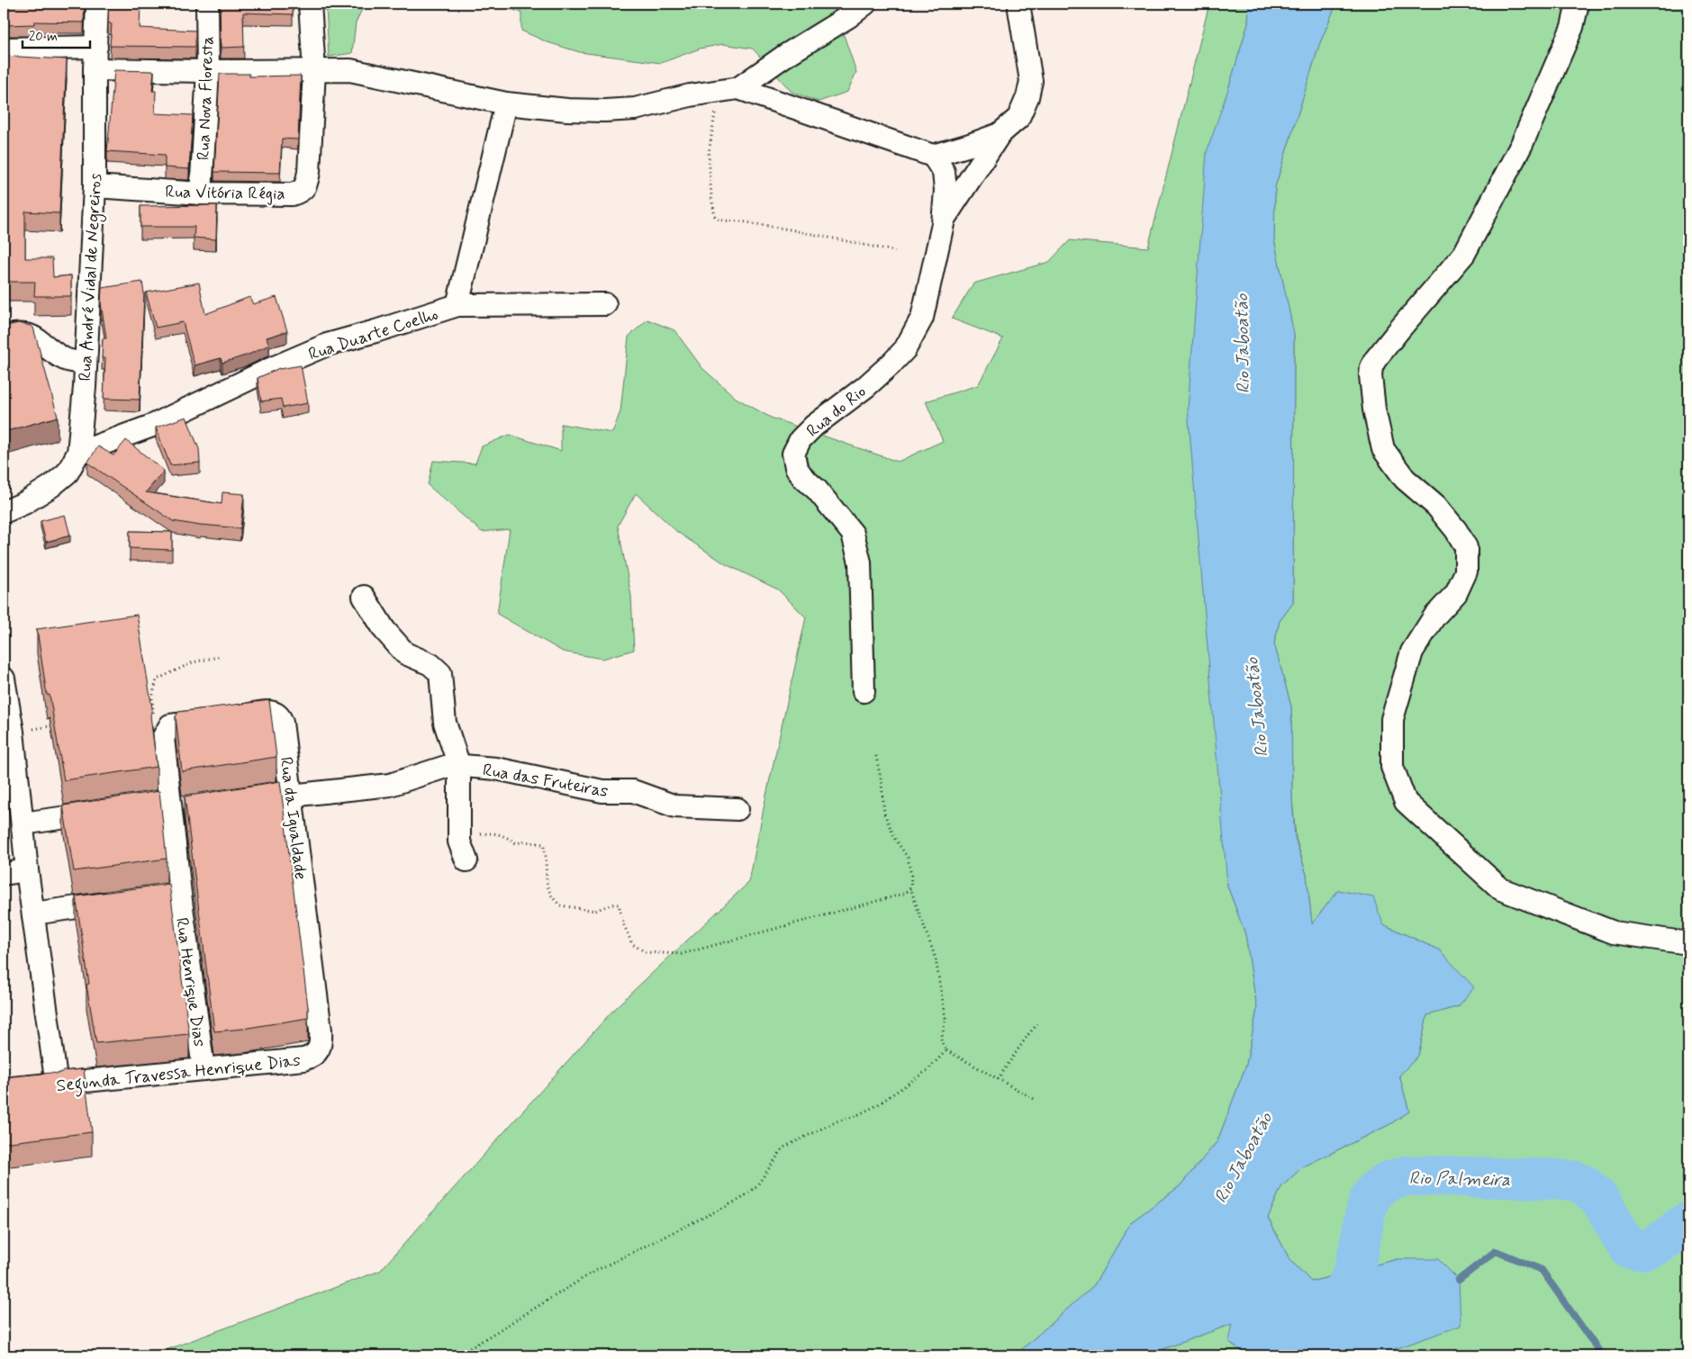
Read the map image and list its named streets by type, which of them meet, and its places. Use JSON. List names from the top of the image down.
{
  "streets": {
    "street": [
      "Rua Nova Floresta",
      "Rua Vitória Régia",
      "Rua André Vidal de Negreiros",
      "Rua Duarte Coelho",
      "Rua do Rio",
      "Rua das Fruteiras",
      "Rua da Igualdade",
      "Rua Henrique Dias",
      "Segunda Travessa Henrique Dias"
    ]
  },
  "crossings": [
    ["Rua Nova Floresta", "Rua Vitória Régia"],
    ["Rua Vitória Régia", "Rua André Vidal de Negreiros"],
    ["Rua André Vidal de Negreiros", "Rua Duarte Coelho"],
    ["Rua das Fruteiras", "Rua da Igualdade"],
    ["Rua da Igualdade", "Rua Henrique Dias"],
    ["Rua da Igualdade", "Segunda Travessa Henrique Dias"],
    ["Rua Henrique Dias", "Segunda Travessa Henrique Dias"]
  ],
  "water": ["Rio Jaboatão", "Rio Palmeira"],
  "scale_bar": "20 m"
}
